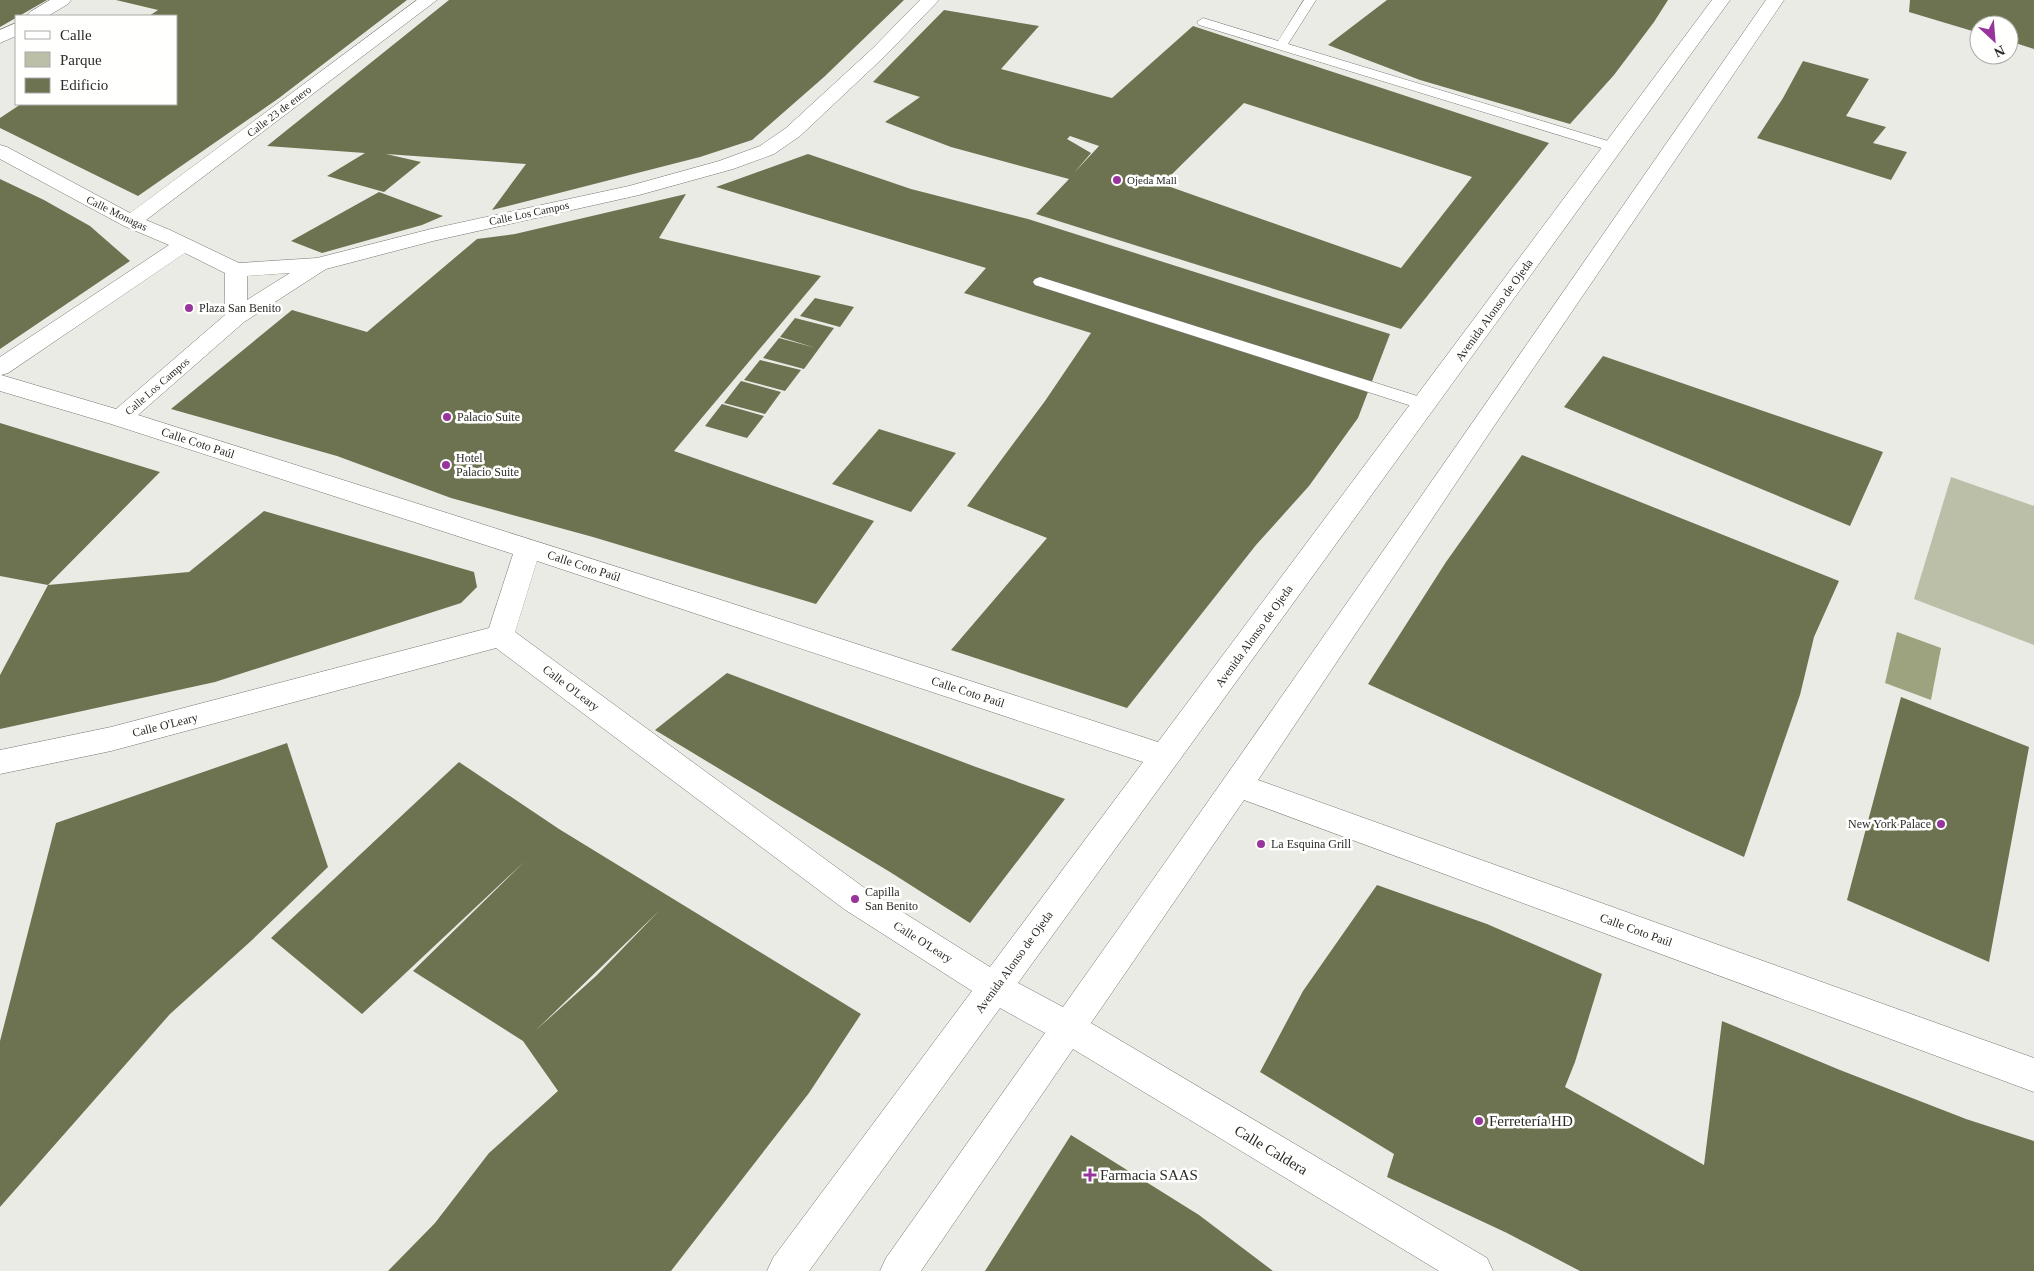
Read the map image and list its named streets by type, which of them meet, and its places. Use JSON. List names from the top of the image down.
{
  "streets": {
    "street": [
      "Calle 23 de enero",
      "Calle Monagas",
      "Calle Los Campos",
      "Avenida Alonso de Ojeda",
      "Calle Coto Paúl",
      "Calle O'Leary",
      "Calle Caldera"
    ]
  },
  "crossings": [
    ["Calle 23 de enero", "Calle Monagas"],
    ["Calle Monagas", "Calle Los Campos"],
    ["Calle Los Campos", "Calle Coto Paúl"],
    ["Avenida Alonso de Ojeda", "Calle Coto Paúl"],
    ["Avenida Alonso de Ojeda", "Calle O'Leary"],
    ["Calle O'Leary", "Calle Caldera"]
  ],
  "places": {
    "other": [
      "Ojeda Mall",
      "Plaza San Benito",
      "Palacio Suite",
      "Hotel Palacio Suite",
      "New York Palace",
      "La Esquina Grill",
      "Capilla San Benito",
      "Ferretería HD"
    ],
    "health": ["Farmacia SAAS"]
  },
  "legend": ["Calle", "Parque", "Edificio"],
  "north": "bottom right"
}
